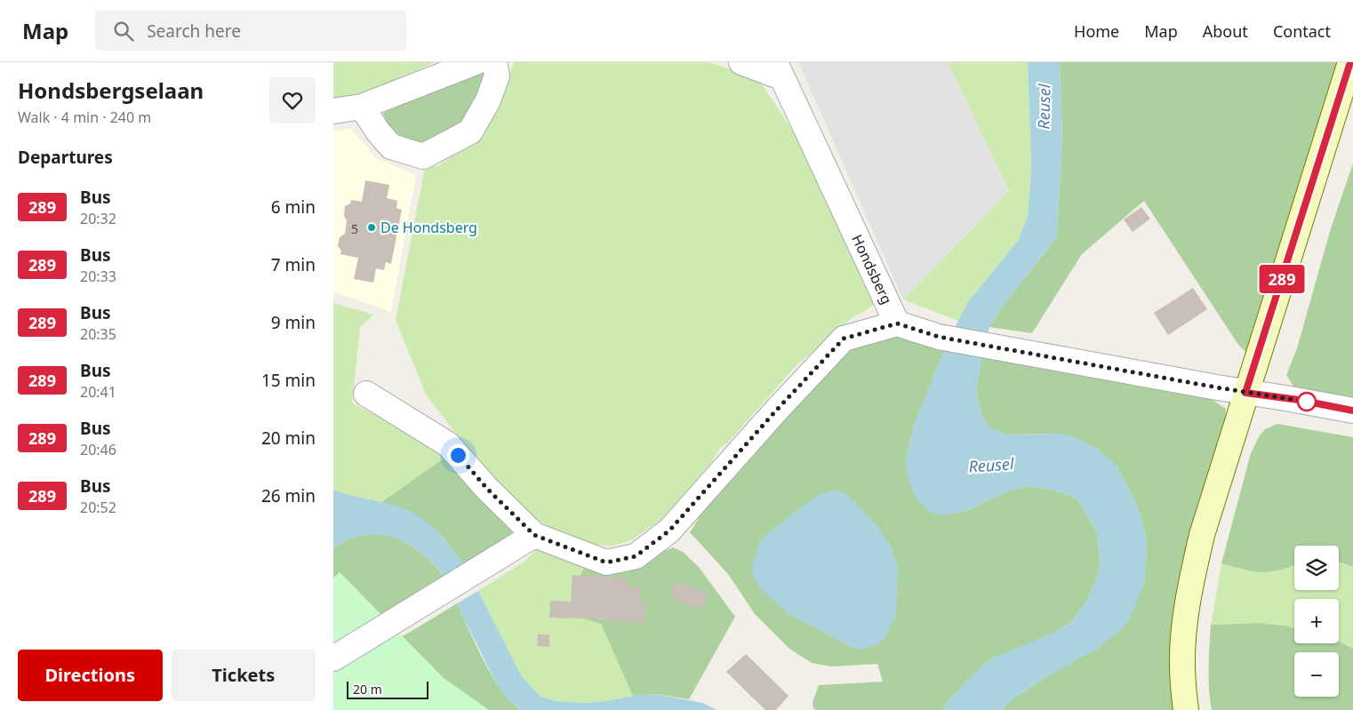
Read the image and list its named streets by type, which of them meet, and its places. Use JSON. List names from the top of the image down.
{
  "streets": {
    "street": ["Hondsberg"]
  },
  "water": ["Reusel"],
  "places": ["De Hondsberg"],
  "lines": ["bus line 289"],
  "house_numbers": ["5"],
  "scale_bar": "20 m",
  "page": {
    "header": "Map",
    "search": "Search here",
    "nav": [
      "Home",
      "Map",
      "About",
      "Contact"
    ],
    "heading": [
      ["Hondsbergselaan", "Walk · 4 min · 240 m"],
      "Departures"
    ],
    "on_map": "289",
    "list": [
      {
        "mark": "289",
        "name": "Bus",
        "note": "20:32",
        "value": "6 min"
      },
      {
        "mark": "289",
        "name": "Bus",
        "note": "20:33",
        "value": "7 min"
      },
      {
        "mark": "289",
        "name": "Bus",
        "note": "20:35",
        "value": "9 min"
      },
      {
        "mark": "289",
        "name": "Bus",
        "note": "20:41",
        "value": "15 min"
      },
      {
        "mark": "289",
        "name": "Bus",
        "note": "20:46",
        "value": "20 min"
      },
      {
        "mark": "289",
        "name": "Bus",
        "note": "20:52",
        "value": "26 min"
      }
    ],
    "map_buttons": ["+", "−"],
    "buttons": ["Directions", "Tickets"],
    "scale": "20 m"
  }
}
